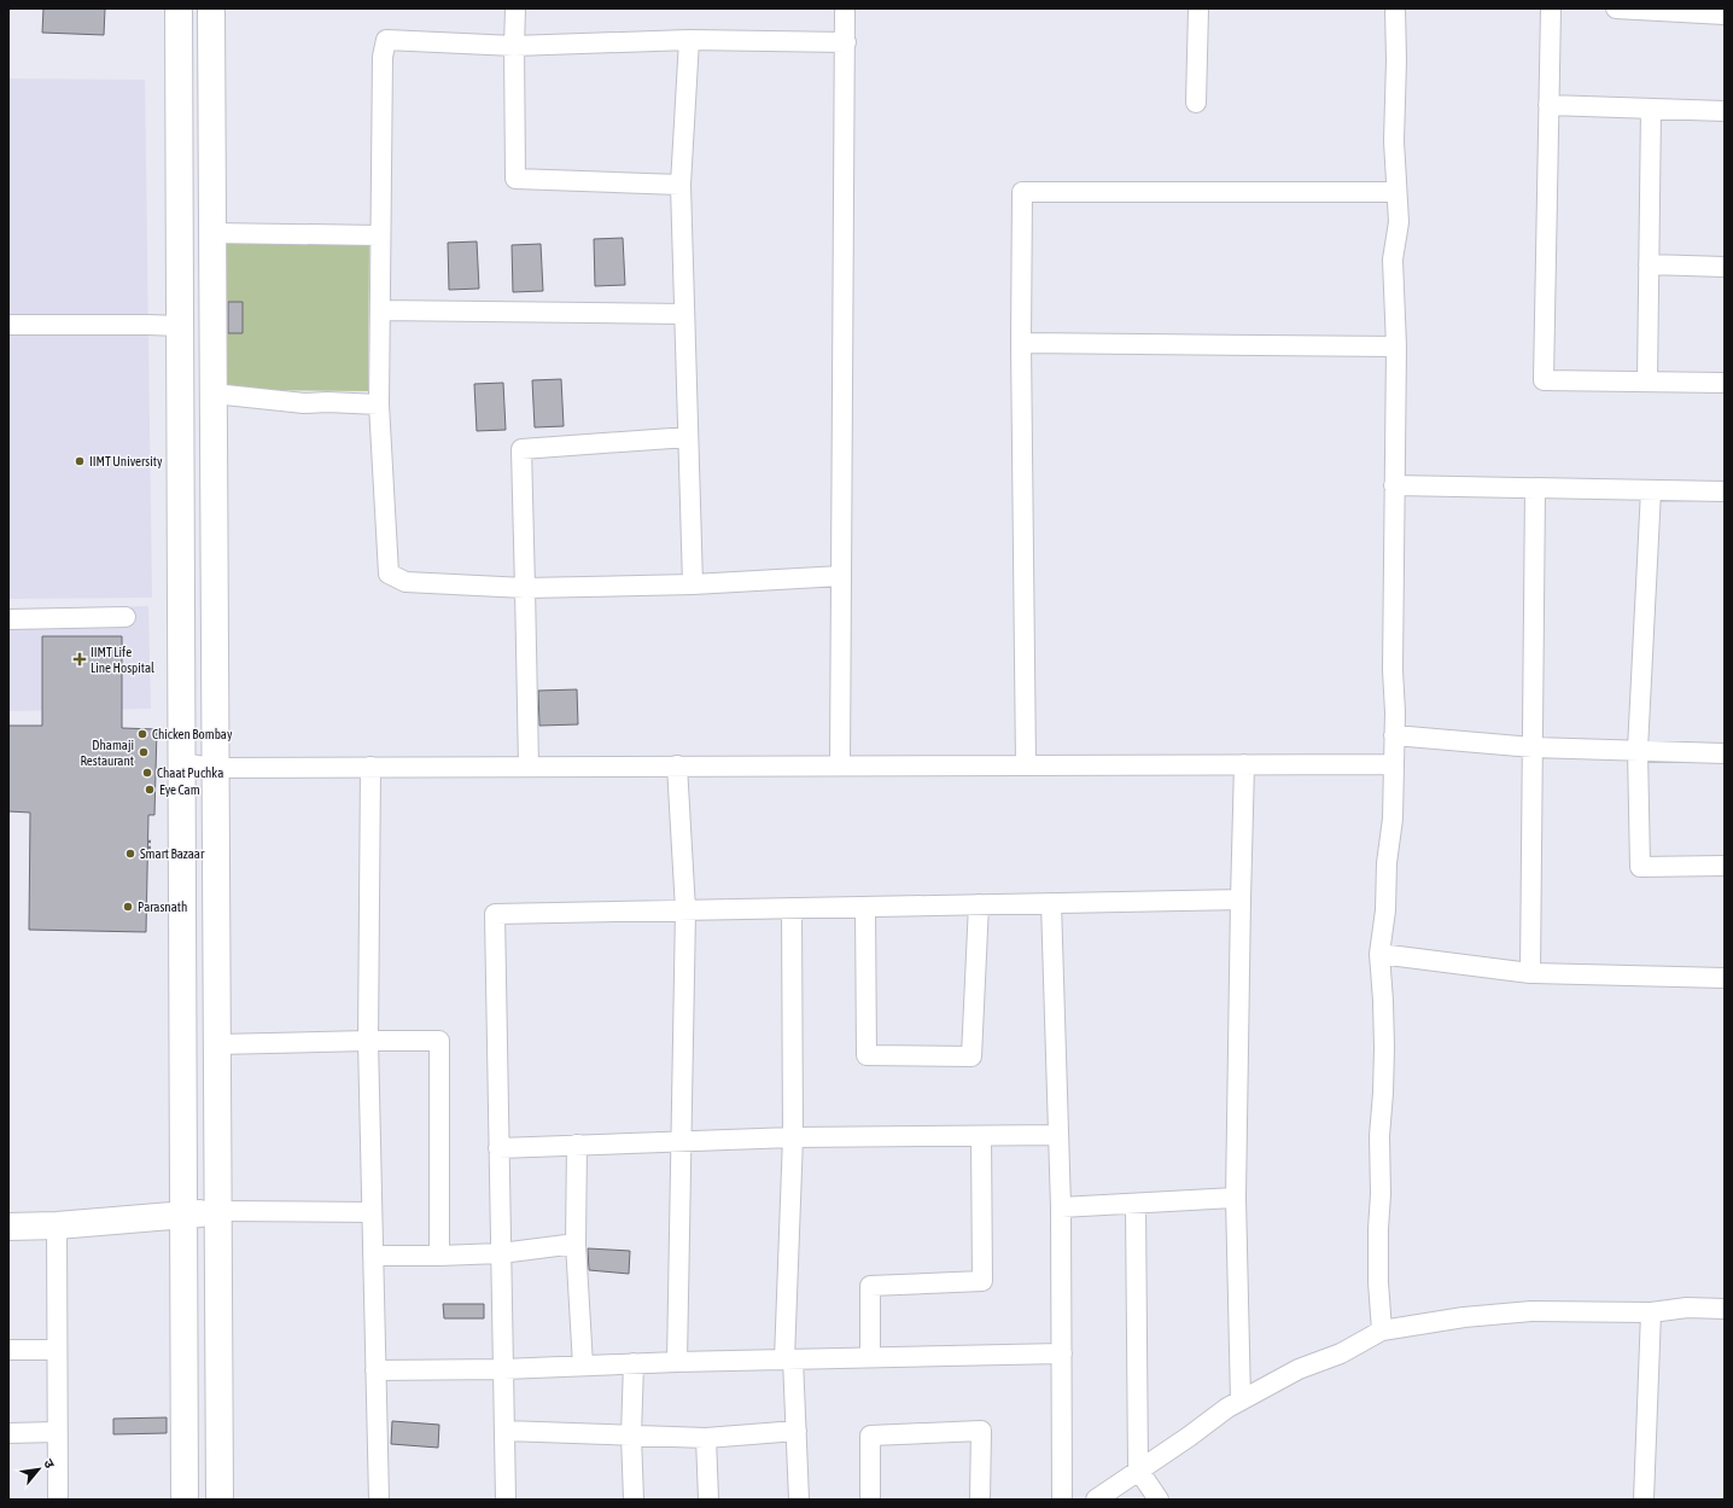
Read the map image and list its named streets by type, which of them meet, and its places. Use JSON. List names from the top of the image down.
{
  "places": {
    "other": [
      "IIMT University",
      "Chicken Bombay",
      "Dhamaji Restaurant",
      "Chaat Puchka",
      "Eye Cam",
      "Smart Bazaar",
      "Parasnath"
    ],
    "health": ["IIMT Life Line Hospital"]
  },
  "north": "top right"
}
